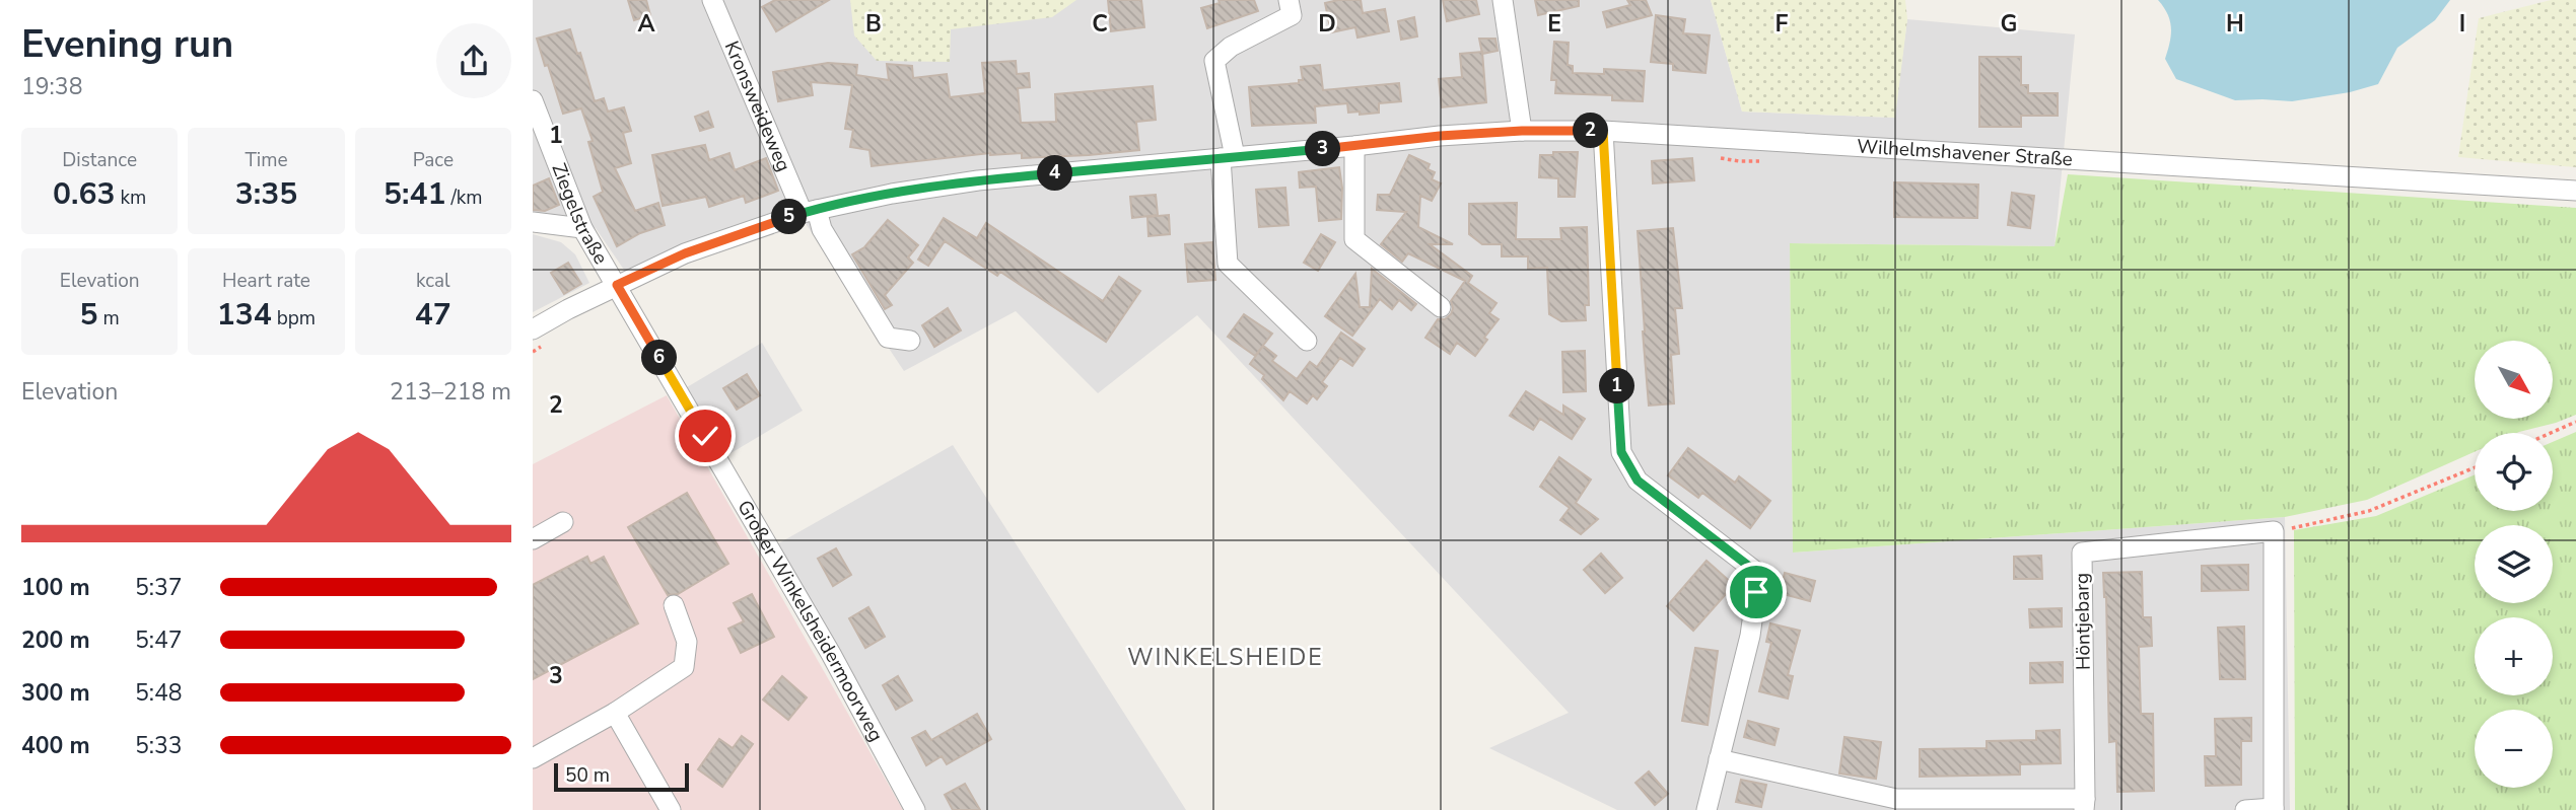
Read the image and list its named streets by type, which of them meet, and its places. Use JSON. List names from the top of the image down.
{
  "streets": {
    "street": [
      "Kronsweideweg",
      "Wilhelmshavener Straße",
      "Ziegelstraße",
      "Großer Winkelsheidermoorweg",
      "Höntjebarg"
    ]
  },
  "crossings": [
    ["Kronsweideweg", "Wilhelmshavener Straße"],
    ["Wilhelmshavener Straße", "Ziegelstraße"],
    ["Wilhelmshavener Straße", "Großer Winkelsheidermoorweg"],
    ["Ziegelstraße", "Großer Winkelsheidermoorweg"]
  ],
  "districts": ["WINKELSHEIDE"],
  "scale_bar": "50 m",
  "north": "bottom right",
  "page": {
    "heading": ["Evening run", "19:38"],
    "pins": [
      "2",
      "3",
      "4",
      "5",
      "6",
      "1"
    ],
    "stats": [
      ["Distance", "0.63 km"],
      ["Time", "3:35"],
      ["Pace", "5:41 /km"],
      ["Elevation", "5 m"],
      ["Heart rate", "134 bpm"],
      ["kcal", "47"]
    ],
    "map_buttons": ["+", "−"],
    "chart": ["Elevation", "213–218 m"],
    "list": [
      {
        "name": "100 m",
        "note": "5:37"
      },
      {
        "name": "200 m",
        "note": "5:47"
      },
      {
        "name": "300 m",
        "note": "5:48"
      },
      {
        "name": "400 m",
        "note": "5:33"
      }
    ],
    "scale": "50 m"
  },
  "grid": {
    "columns": [
      "A",
      "B",
      "C",
      "D",
      "E",
      "F",
      "G",
      "H",
      "I"
    ],
    "rows": ["1", "2", "3"]
  }
}
